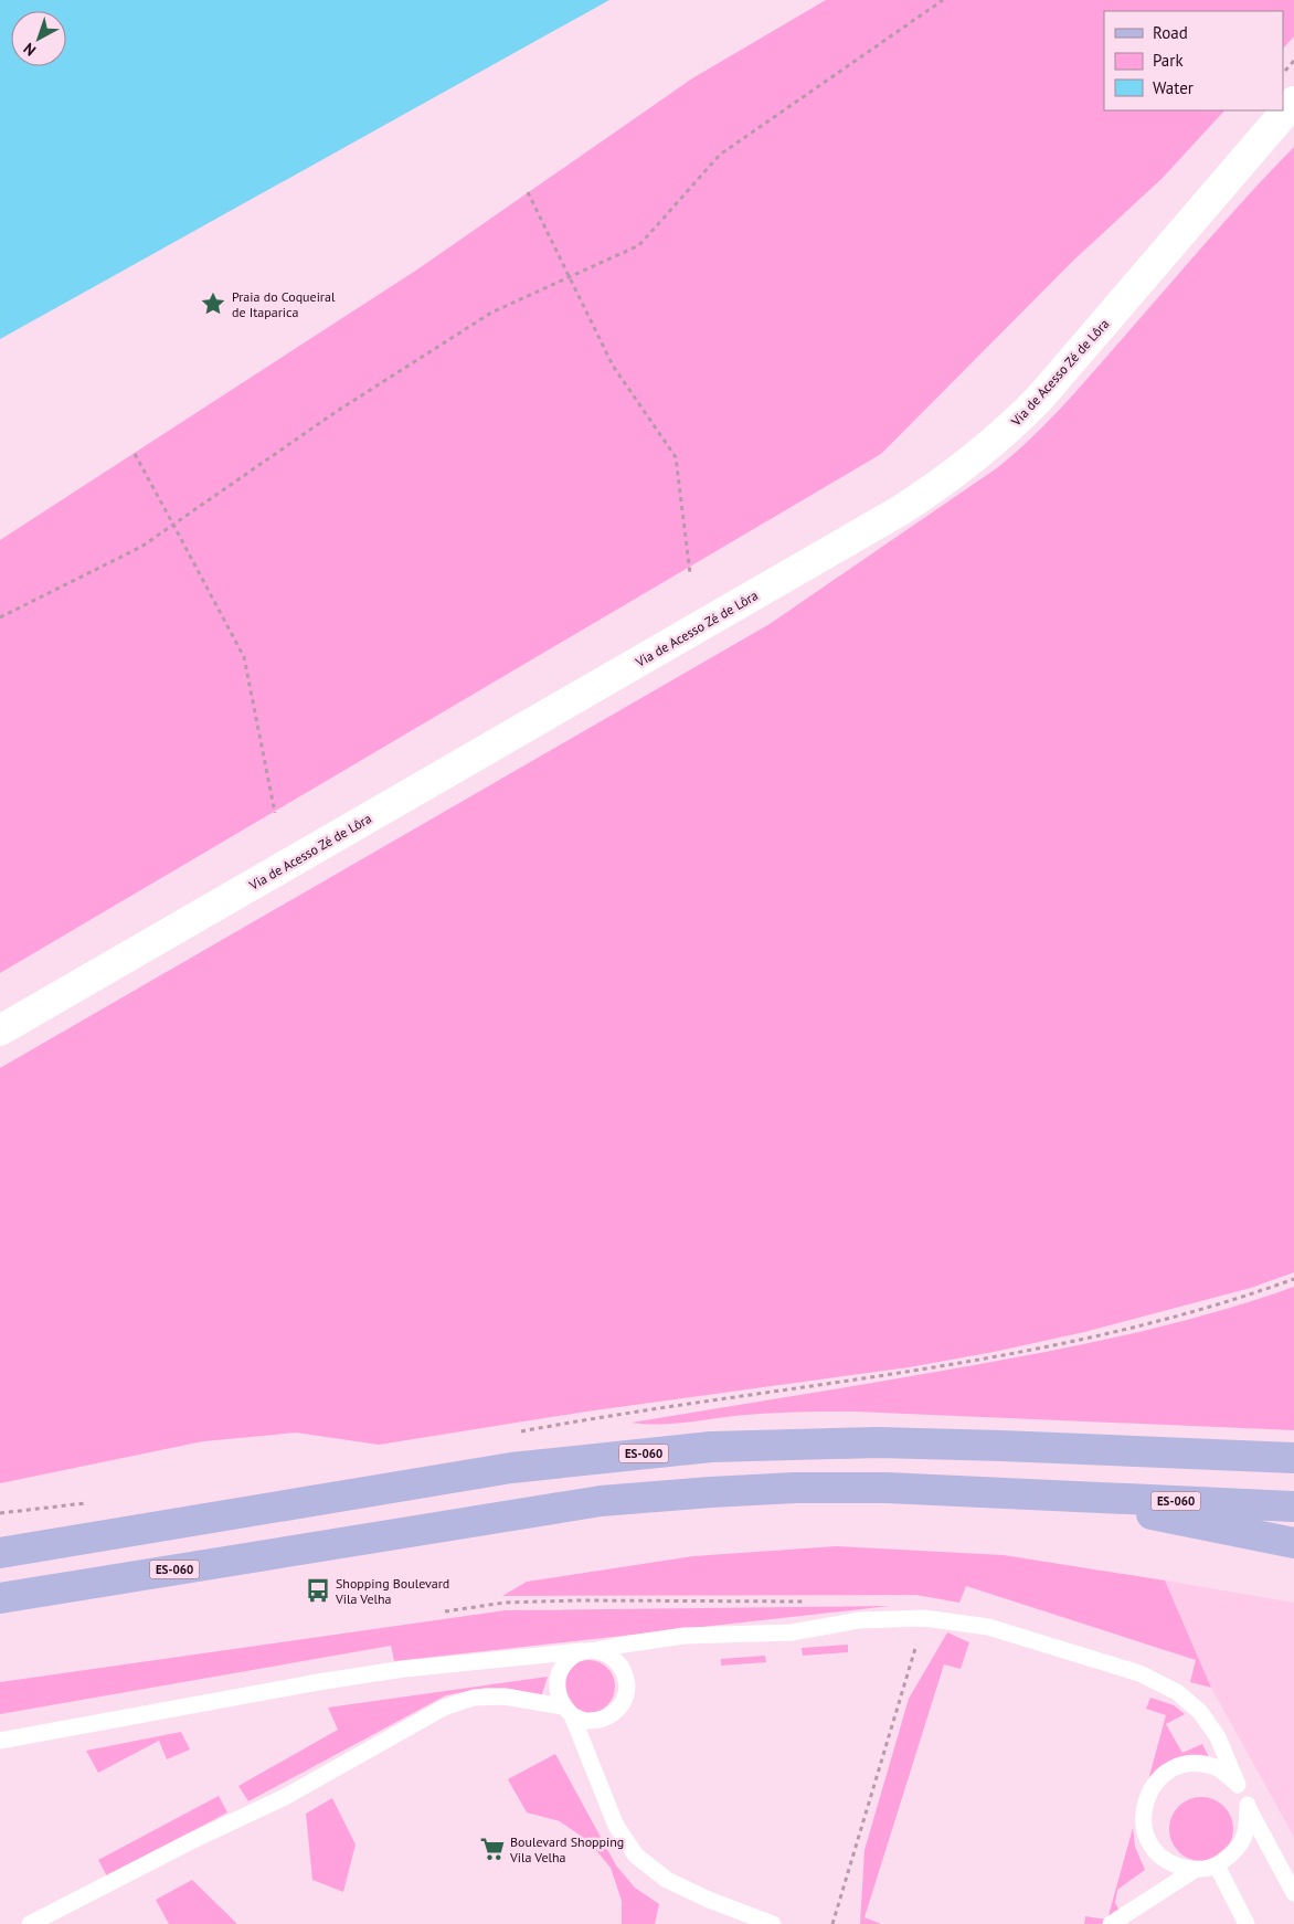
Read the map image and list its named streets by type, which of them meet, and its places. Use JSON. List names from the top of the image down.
{
  "streets": {
    "main road": ["ES-060"],
    "street": ["Via de Acesso Zé de Lôra"]
  },
  "places": {
    "place": ["Praia do Coqueiral de Itaparica"],
    "bus stop": ["Shopping Boulevard Vila Velha"],
    "supermarket": ["Boulevard Shopping Vila Velha"]
  },
  "legend": ["Road", "Park", "Water"],
  "north": "bottom left"
}
